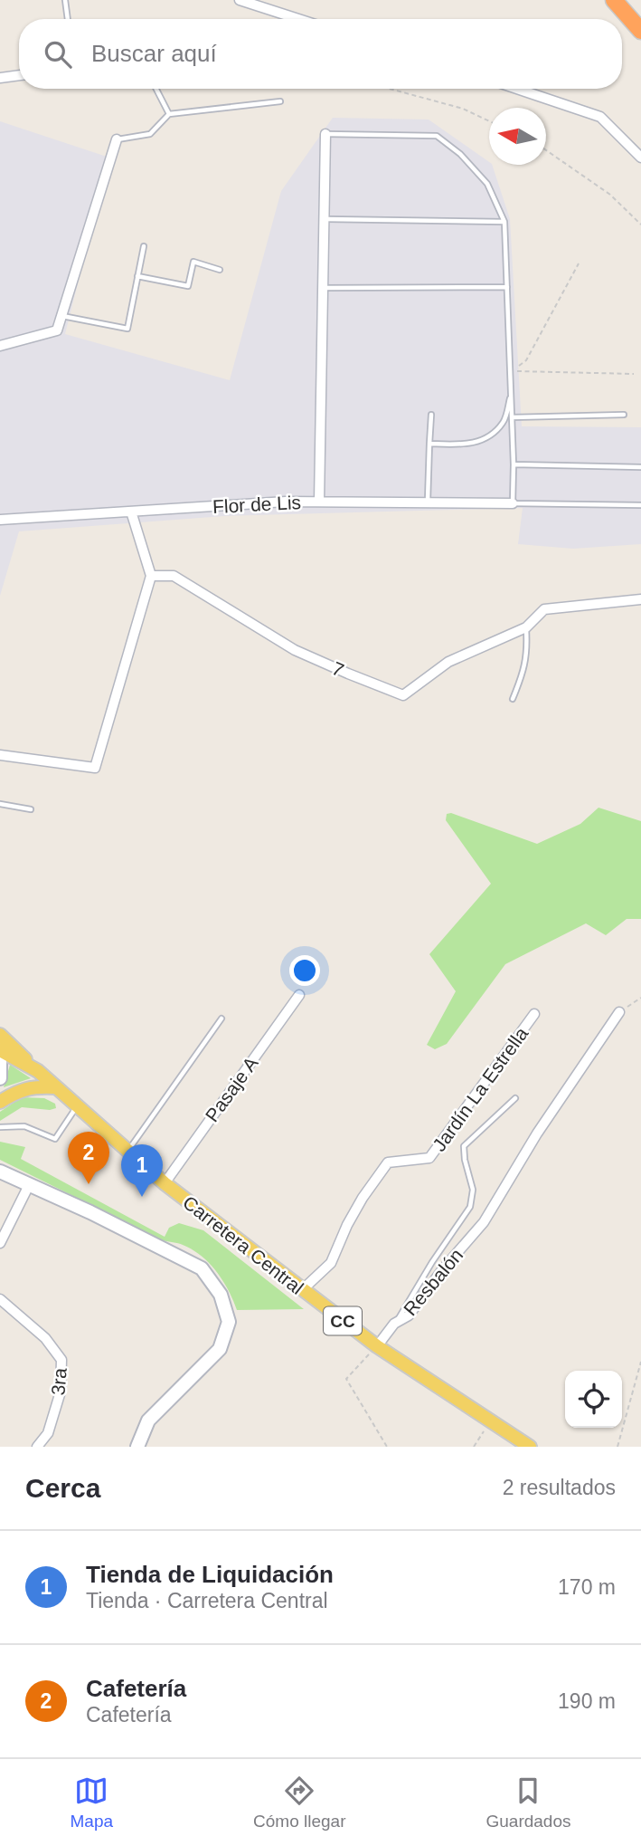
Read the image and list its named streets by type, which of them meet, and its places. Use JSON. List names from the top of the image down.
{
  "streets": {
    "main road": ["Carretera Central", "CC"],
    "street": [
      "Flor de Lis",
      "7",
      "Pasaje A",
      "Jardín La Estrella",
      "Resbalón",
      "3ra"
    ]
  },
  "crossings": [
    ["Pasaje A", "Carretera Central"],
    ["Jardín La Estrella", "Carretera Central"]
  ],
  "north": "left",
  "page": {
    "search": "Buscar aquí",
    "pins": ["2", "1"],
    "heading": ["Cerca", "2 resultados"],
    "list": [
      {
        "mark": "1",
        "name": "Tienda de Liquidación",
        "note": "Tienda · Carretera Central",
        "value": "170 m"
      },
      {
        "mark": "2",
        "name": "Cafetería",
        "note": "Cafetería",
        "value": "190 m"
      }
    ],
    "nav": ["Mapa", "Cómo llegar", "Guardados"]
  }
}
